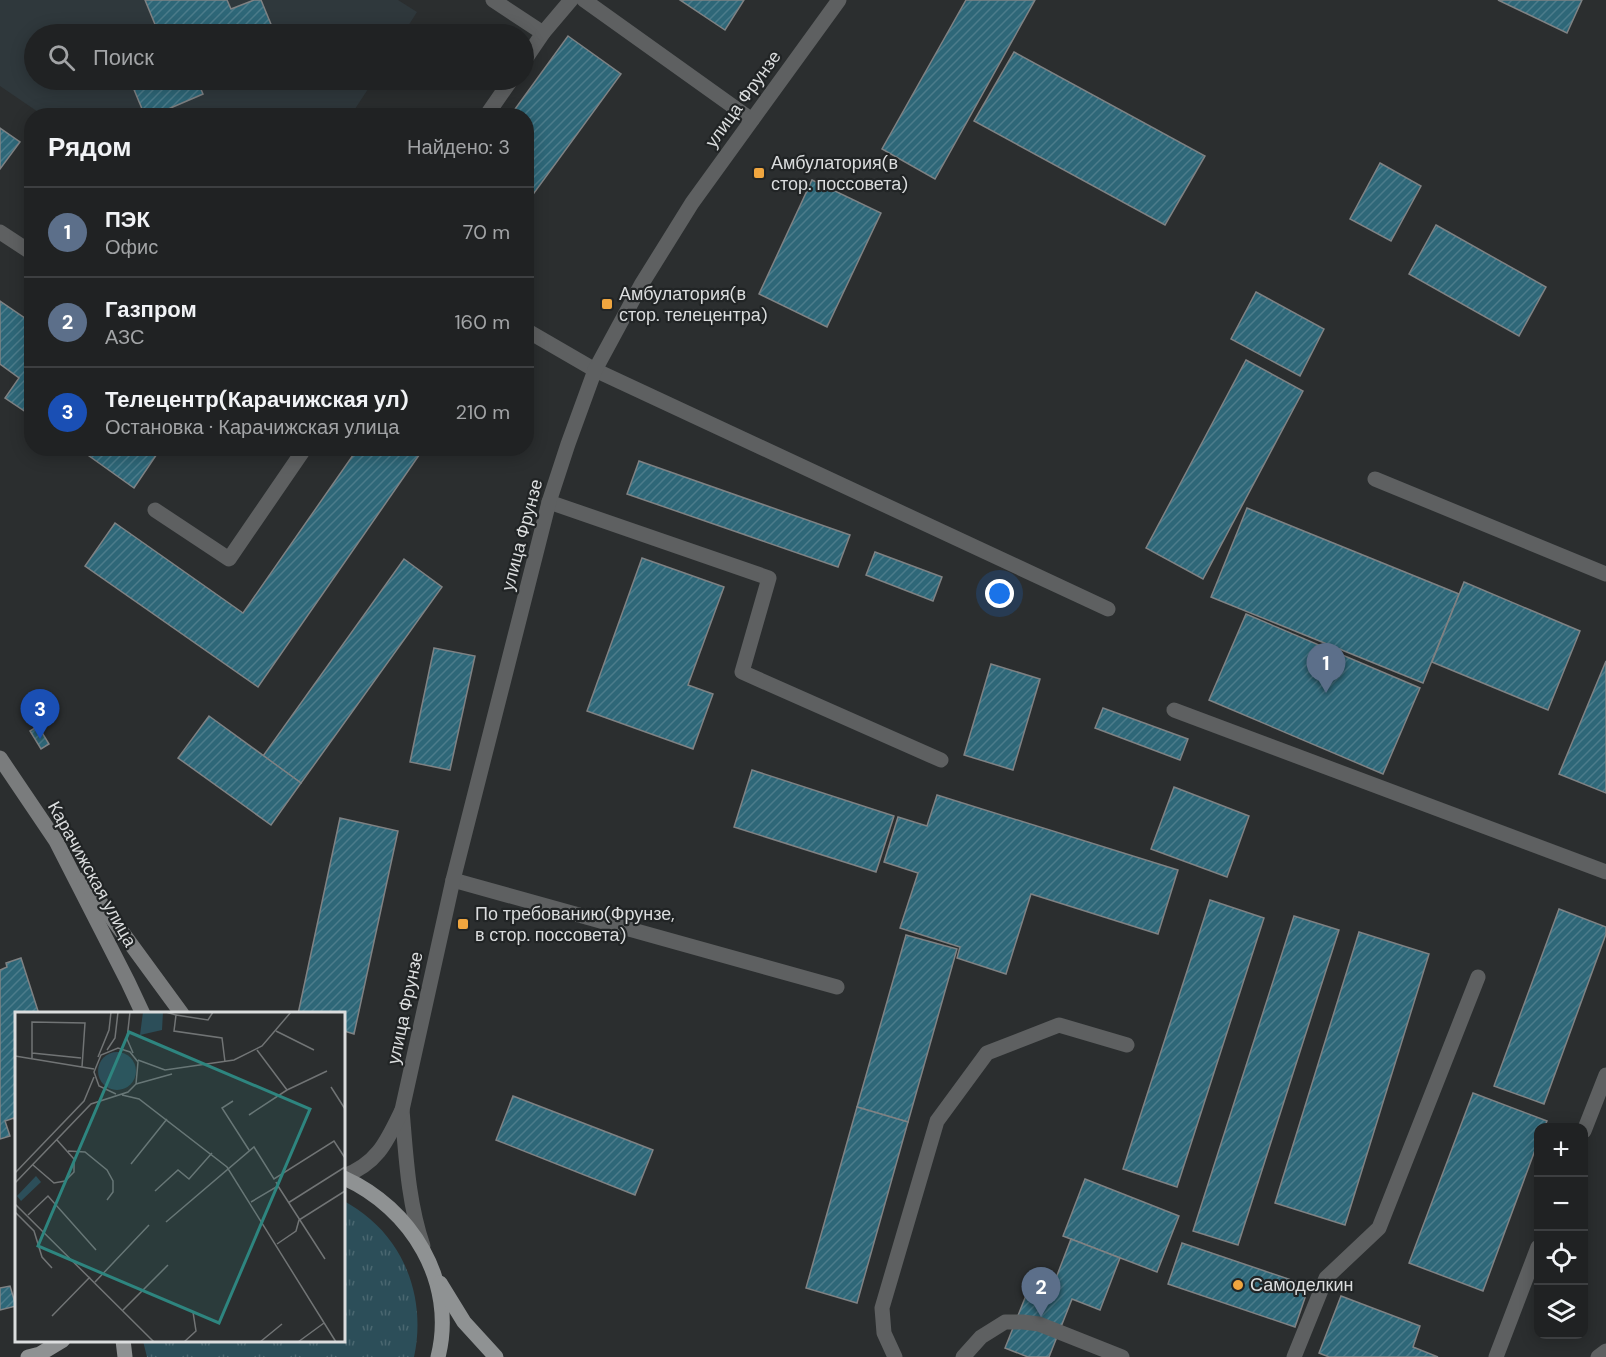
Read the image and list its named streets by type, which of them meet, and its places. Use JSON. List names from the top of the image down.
{
  "streets": {
    "main road": ["Карачижская улица"],
    "street": ["улица Фрунзе"]
  },
  "places": {
    "transit": ["Амбулатория(в стор. поссовета)", "Амбулатория(в стор. телецентра)", "По требованию(Фрунзе, в стор. поссовета)"],
    "other": ["Самоделкин"]
  },
  "page": {
    "search": "Поиск",
    "heading": ["Рядом", "Найдено: 3"],
    "list": [
      {
        "mark": "1",
        "name": "ПЭК",
        "note": "Офис",
        "value": "70 m"
      },
      {
        "mark": "2",
        "name": "Газпром",
        "note": "АЗС",
        "value": "160 m"
      },
      {
        "mark": "3",
        "name": "Телецентр(Карачижская ул)",
        "note": "Остановка · Карачижская улица",
        "value": "210 m"
      }
    ],
    "pins": ["1", "3", "2"],
    "map_buttons": ["+", "−"]
  }
}
